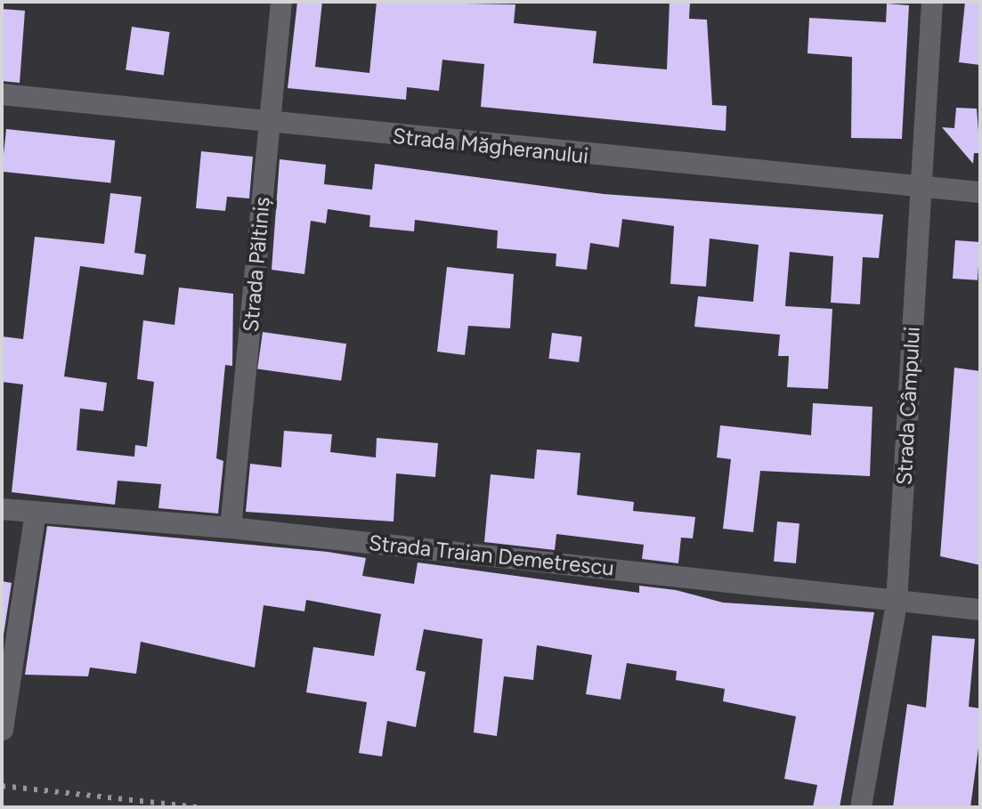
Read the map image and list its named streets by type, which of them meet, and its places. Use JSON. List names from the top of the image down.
{
  "streets": {
    "street": [
      "Strada Măgheranului",
      "Strada Păltiniș",
      "Strada Câmpului",
      "Strada Traian Demetrescu"
    ]
  },
  "crossings": [
    ["Strada Măgheranului", "Strada Păltiniș"],
    ["Strada Măgheranului", "Strada Câmpului"],
    ["Strada Păltiniș", "Strada Traian Demetrescu"],
    ["Strada Câmpului", "Strada Traian Demetrescu"]
  ]
}
